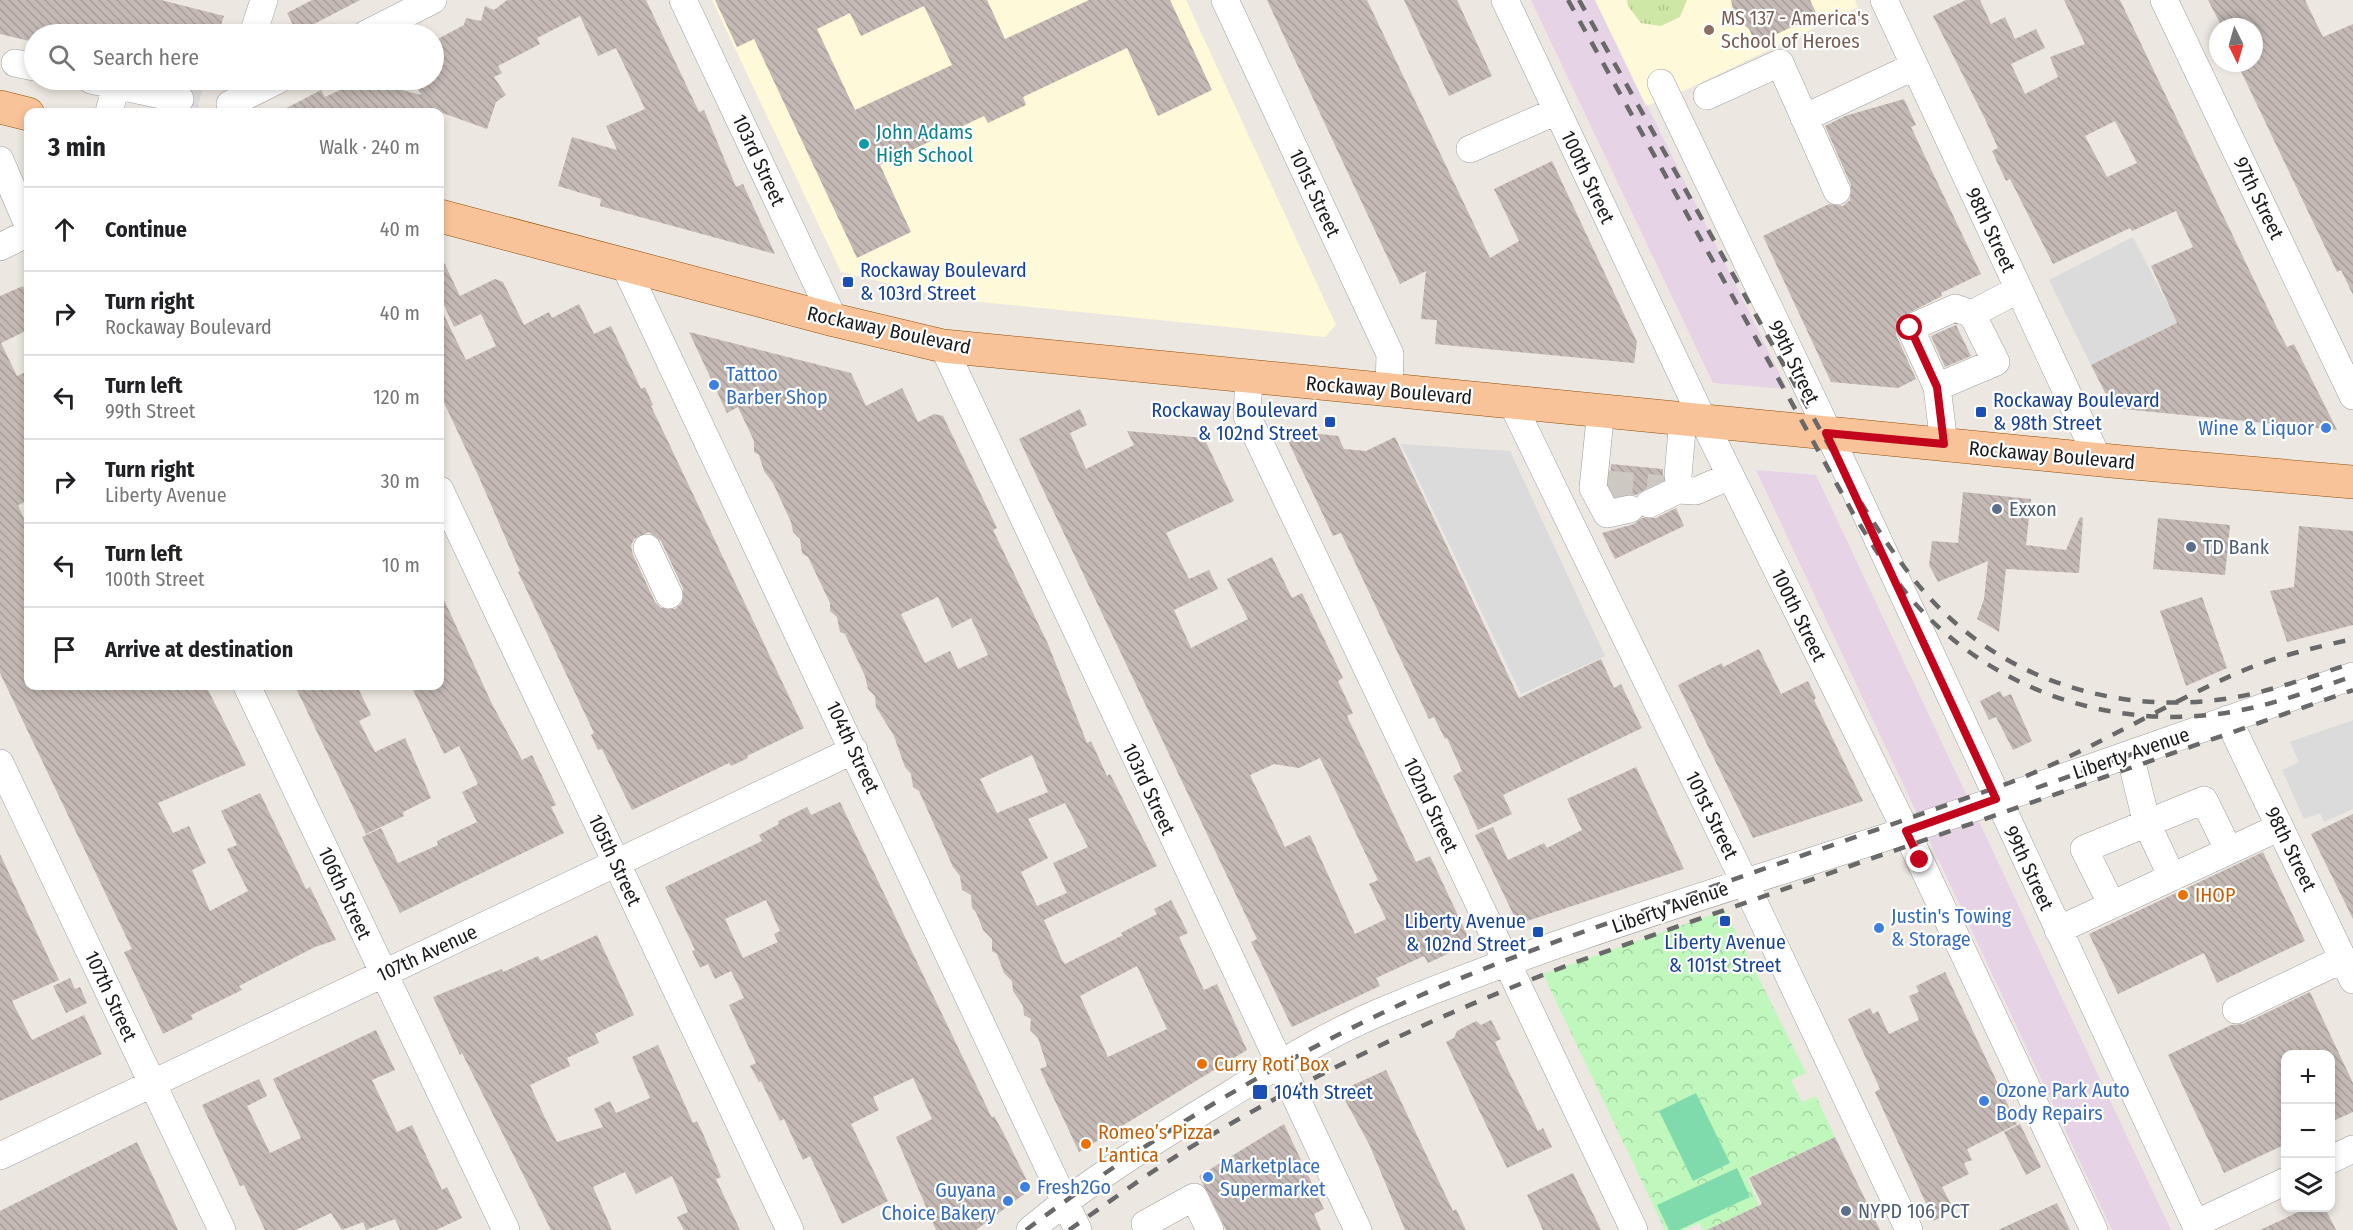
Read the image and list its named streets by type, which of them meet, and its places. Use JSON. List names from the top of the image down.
{
  "streets": {
    "main road": ["Rockaway Boulevard"],
    "street": [
      "103rd Street",
      "100th Street",
      "101st Street",
      "97th Street",
      "98th Street",
      "99th Street",
      "104th Street",
      "Liberty Avenue",
      "102nd Street",
      "105th Street",
      "106th Street",
      "107th Avenue",
      "107th Street"
    ]
  },
  "crossings": [
    ["103rd Street", "Rockaway Boulevard"],
    ["103rd Street", "Liberty Avenue"],
    ["100th Street", "Rockaway Boulevard"],
    ["100th Street", "Liberty Avenue"],
    ["101st Street", "Rockaway Boulevard"],
    ["101st Street", "Liberty Avenue"],
    ["98th Street", "Rockaway Boulevard"],
    ["98th Street", "Liberty Avenue"],
    ["Rockaway Boulevard", "99th Street"],
    ["Rockaway Boulevard", "104th Street"],
    ["Rockaway Boulevard", "102nd Street"],
    ["99th Street", "Liberty Avenue"],
    ["104th Street", "Liberty Avenue"],
    ["104th Street", "107th Avenue"],
    ["Liberty Avenue", "102nd Street"],
    ["105th Street", "107th Avenue"],
    ["106th Street", "107th Avenue"],
    ["107th Avenue", "107th Street"]
  ],
  "places": {
    "other": [
      "MS 137 - America's School of Heroes",
      "John Adams High School",
      "Tattoo Barber Shop",
      "Wine & Liquor",
      "Exxon",
      "TD Bank",
      "IHOP",
      "Justin's Towing & Storage",
      "Curry Roti Box",
      "Ozone Park Auto Body Repairs",
      "Romeo’s Pizza L’antica",
      "Marketplace Supermarket",
      "Fresh2Go",
      "Guyana Choice Bakery",
      "NYPD 106 PCT"
    ],
    "transit": [
      "Rockaway Boulevard & 103rd Street",
      "Rockaway Boulevard & 98th Street",
      "Rockaway Boulevard & 102nd Street",
      "Liberty Avenue & 101st Street",
      "Liberty Avenue & 102nd Street",
      "104th Street"
    ]
  },
  "north": "bottom",
  "page": {
    "search": "Search here",
    "heading": ["3 min", "Walk · 240 m"],
    "list": [
      ["Continue", "40 m"],
      ["Turn right", "Rockaway Boulevard", "40 m"],
      ["Turn left", "99th Street", "120 m"],
      ["Turn right", "Liberty Avenue", "30 m"],
      ["Turn left", "100th Street", "10 m"],
      "Arrive at destination"
    ],
    "map_buttons": ["+", "−"]
  }
}
